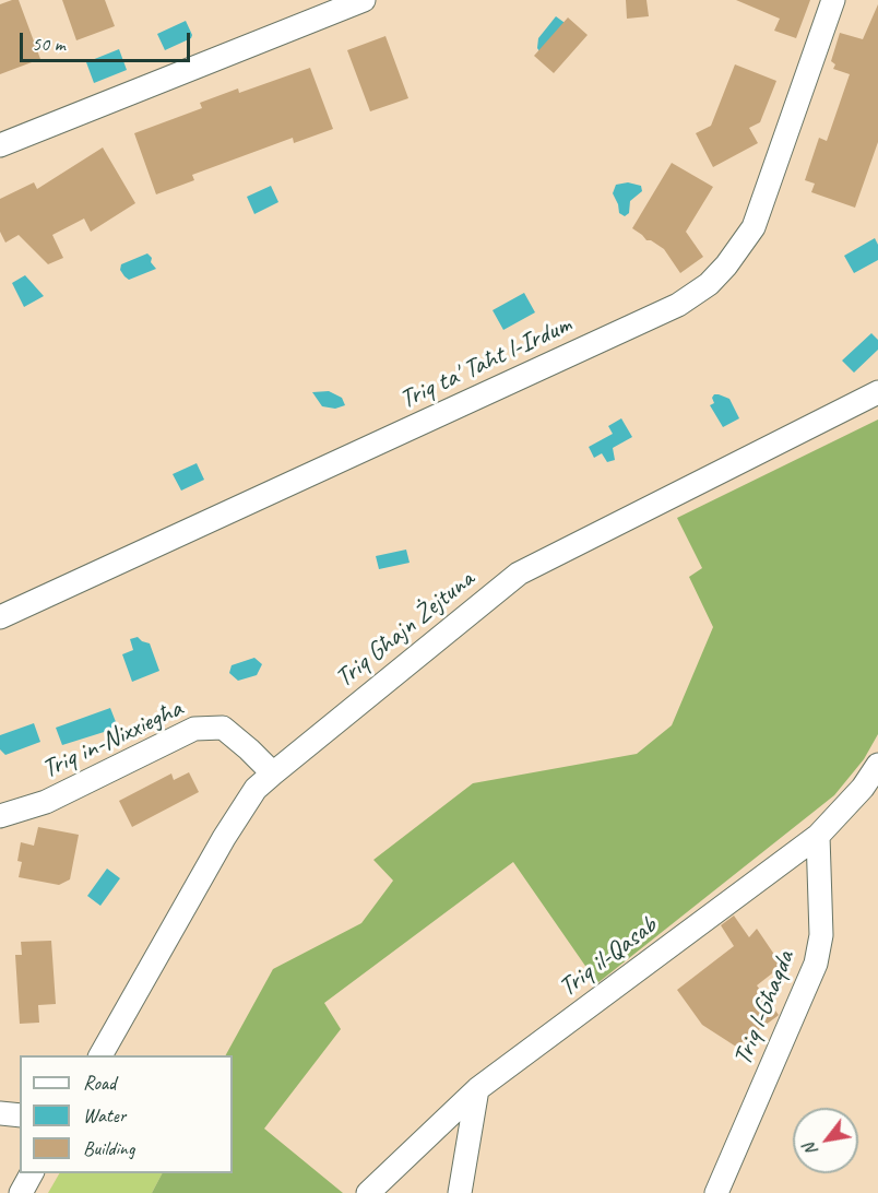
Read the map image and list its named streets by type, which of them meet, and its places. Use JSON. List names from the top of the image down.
{
  "streets": {
    "street": [
      "Triq ta' Taħt l-Irdum",
      "Triq Għajn Żejtuna",
      "Triq in-Nixxiegħa",
      "Triq il-Qasab",
      "Triq l-Għaqda"
    ]
  },
  "crossings": [
    ["Triq Għajn Żejtuna", "Triq in-Nixxiegħa"],
    ["Triq il-Qasab", "Triq l-Għaqda"]
  ],
  "legend": ["Road", "Water", "Building"],
  "scale_bar": "50 m",
  "north": "bottom left"
}
